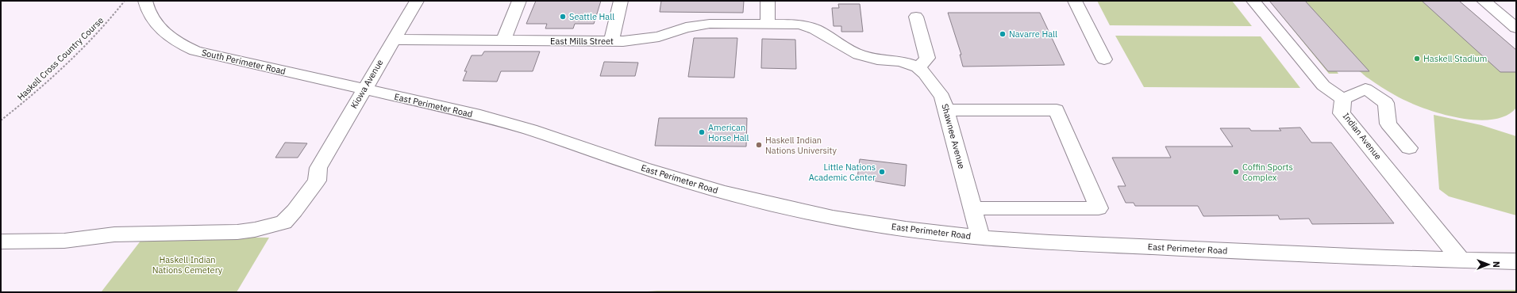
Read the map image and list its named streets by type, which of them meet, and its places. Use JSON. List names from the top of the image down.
{
  "streets": {
    "street": [
      "East Mills Street",
      "South Perimeter Road",
      "Kiowa Avenue",
      "East Perimeter Road",
      "Shawnee Avenue",
      "Indian Avenue"
    ],
    "path": ["Haskell Cross Country Course"]
  },
  "crossings": [
    ["East Mills Street", "Kiowa Avenue"],
    ["East Mills Street", "Shawnee Avenue"],
    ["South Perimeter Road", "Kiowa Avenue"],
    ["South Perimeter Road", "East Perimeter Road"],
    ["Kiowa Avenue", "East Perimeter Road"],
    ["East Perimeter Road", "Shawnee Avenue"],
    ["East Perimeter Road", "Indian Avenue"]
  ],
  "parks": ["Haskell Indian Nations Cemetery"],
  "places": [
    "Seattle Hall",
    "Navarre Hall",
    "Haskell Stadium",
    "American Horse Hall",
    "Haskell Indian Nations University",
    "Little Nations Academic Center",
    "Coffin Sports Complex"
  ],
  "north": "right"
}
